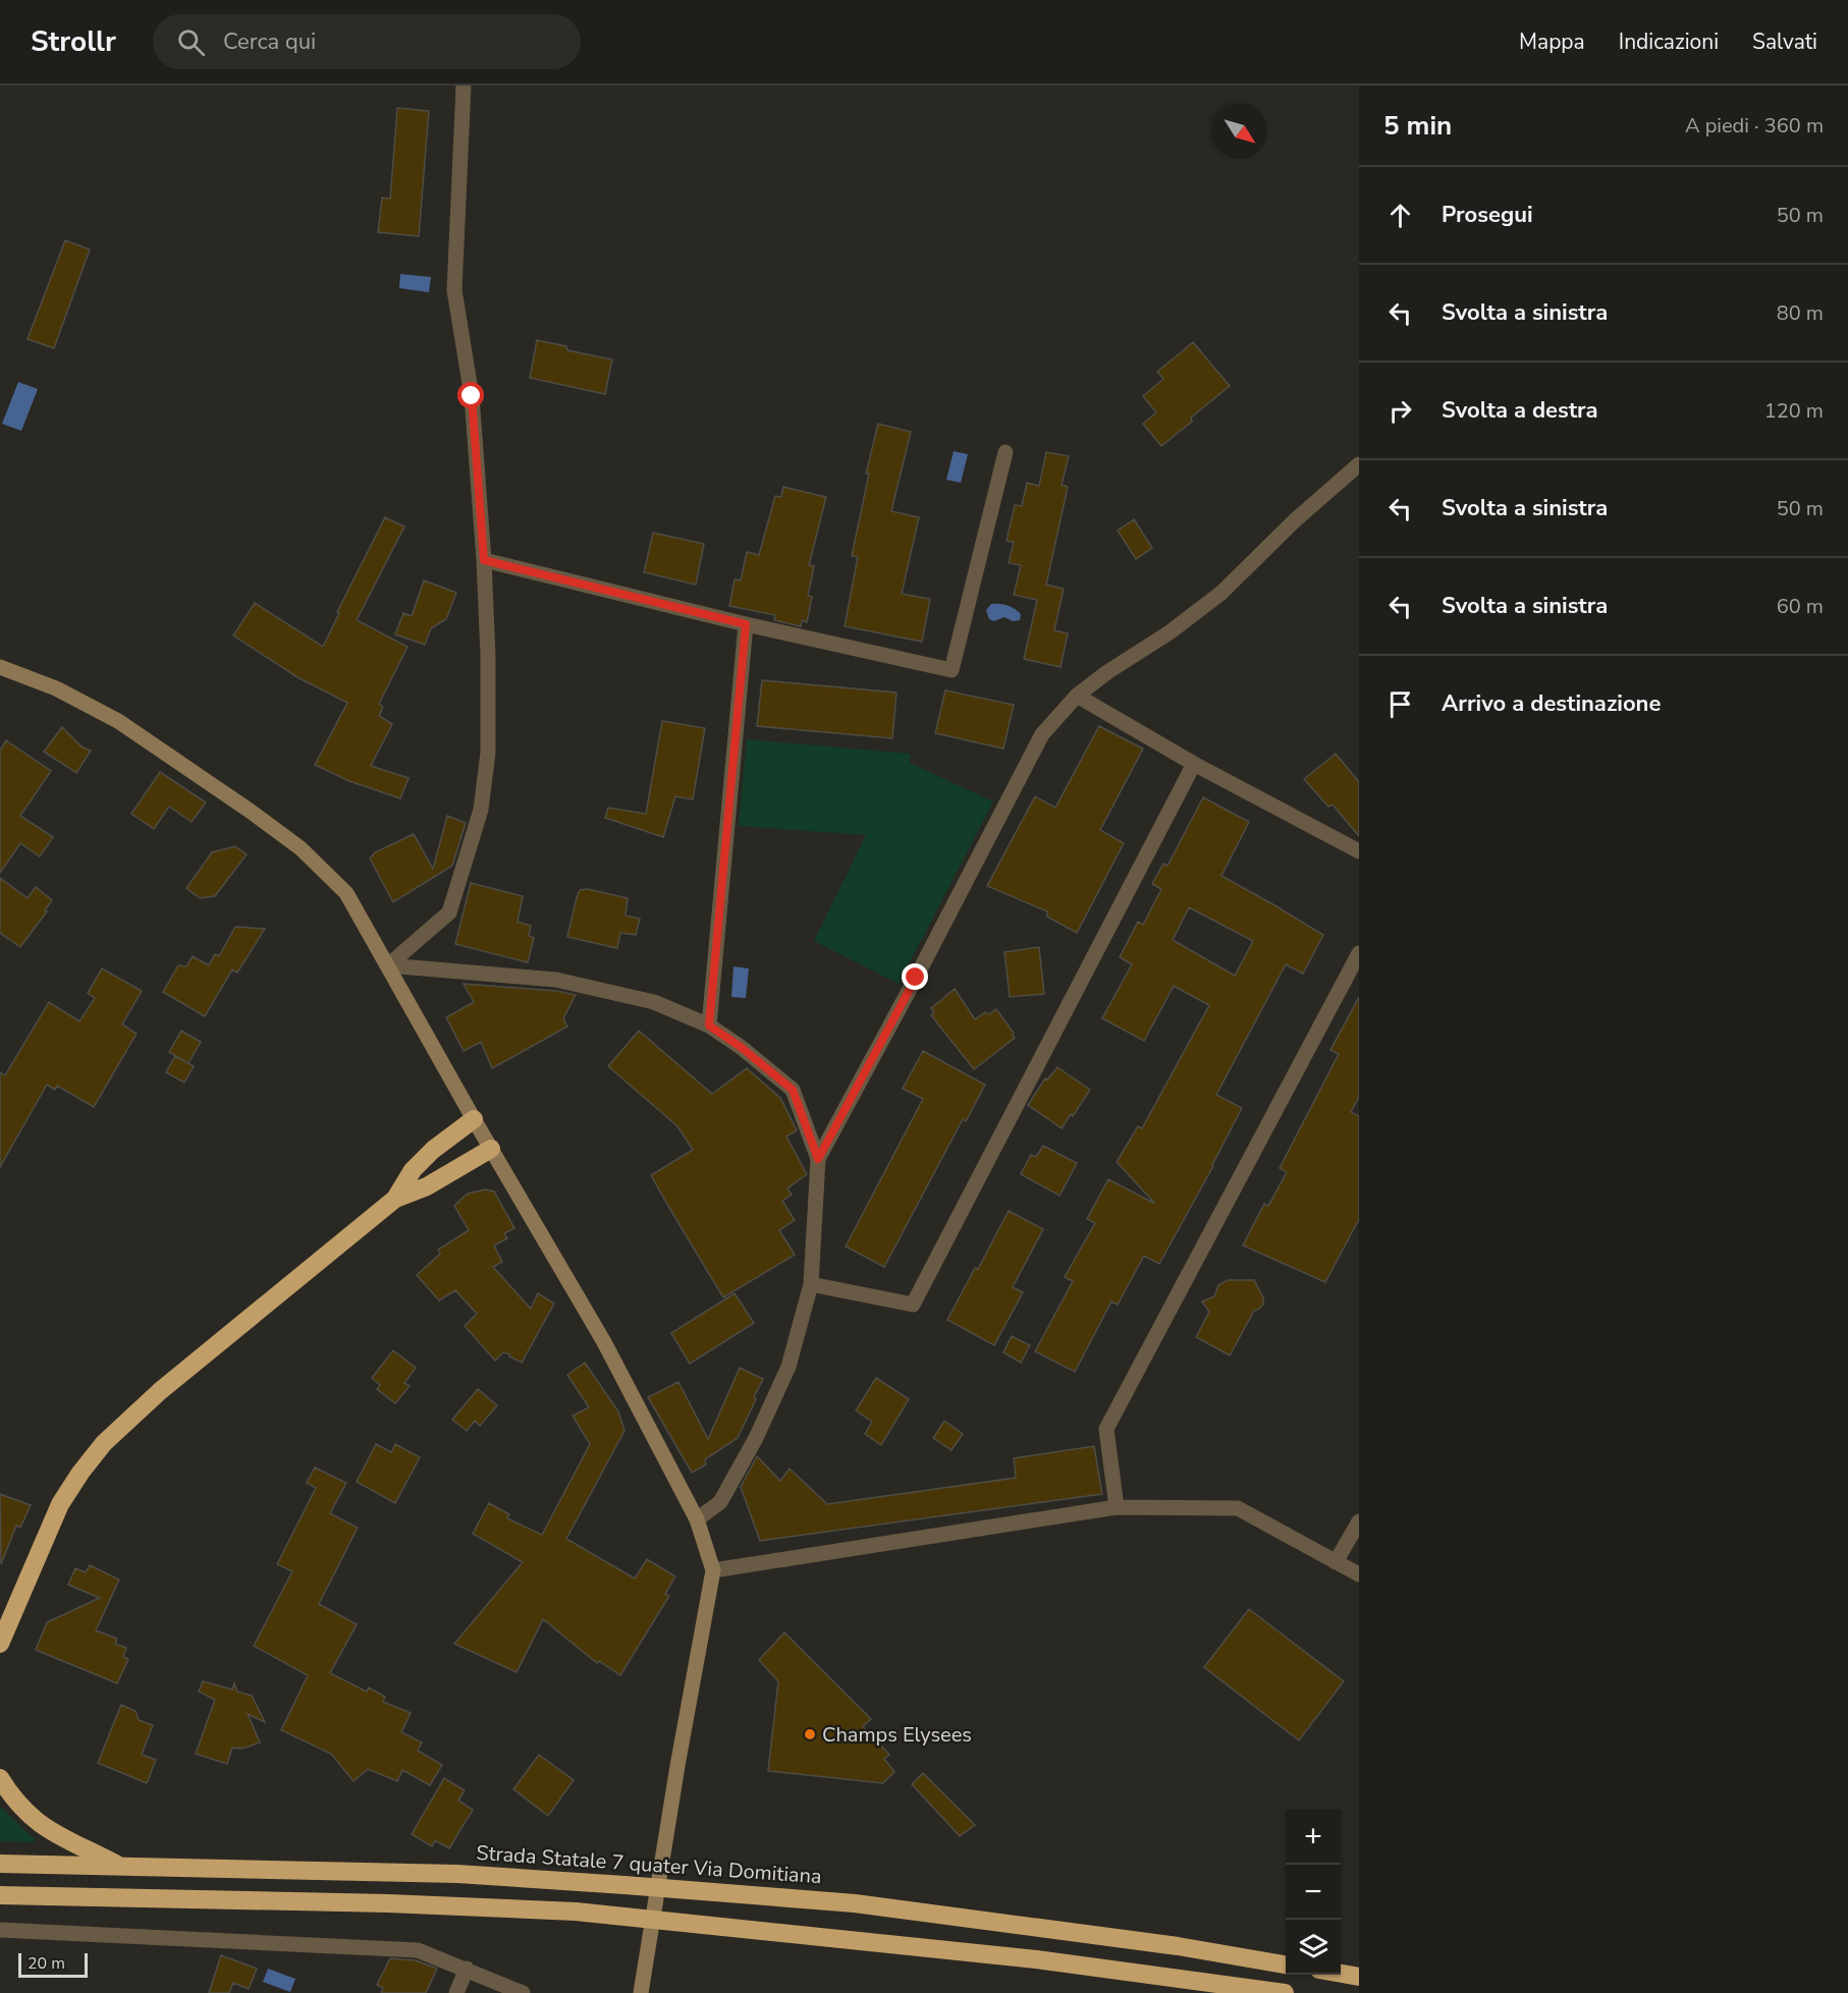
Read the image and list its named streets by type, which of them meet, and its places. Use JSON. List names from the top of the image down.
{
  "streets": {
    "highway": ["Strada Statale 7 quater Via Domitiana"]
  },
  "places": ["Champs Elysees"],
  "scale_bar": "20 m",
  "north": "bottom right",
  "page": {
    "header": "Strollr",
    "search": "Cerca qui",
    "nav": ["Mappa", "Indicazioni", "Salvati"],
    "heading": ["5 min", "A piedi · 360 m"],
    "list": [
      ["Prosegui", "50 m"],
      ["Svolta a sinistra", "80 m"],
      ["Svolta a destra", "120 m"],
      ["Svolta a sinistra", "50 m"],
      ["Svolta a sinistra", "60 m"],
      "Arrivo a destinazione"
    ],
    "map_buttons": ["+", "−"],
    "scale": "20 m"
  }
}
